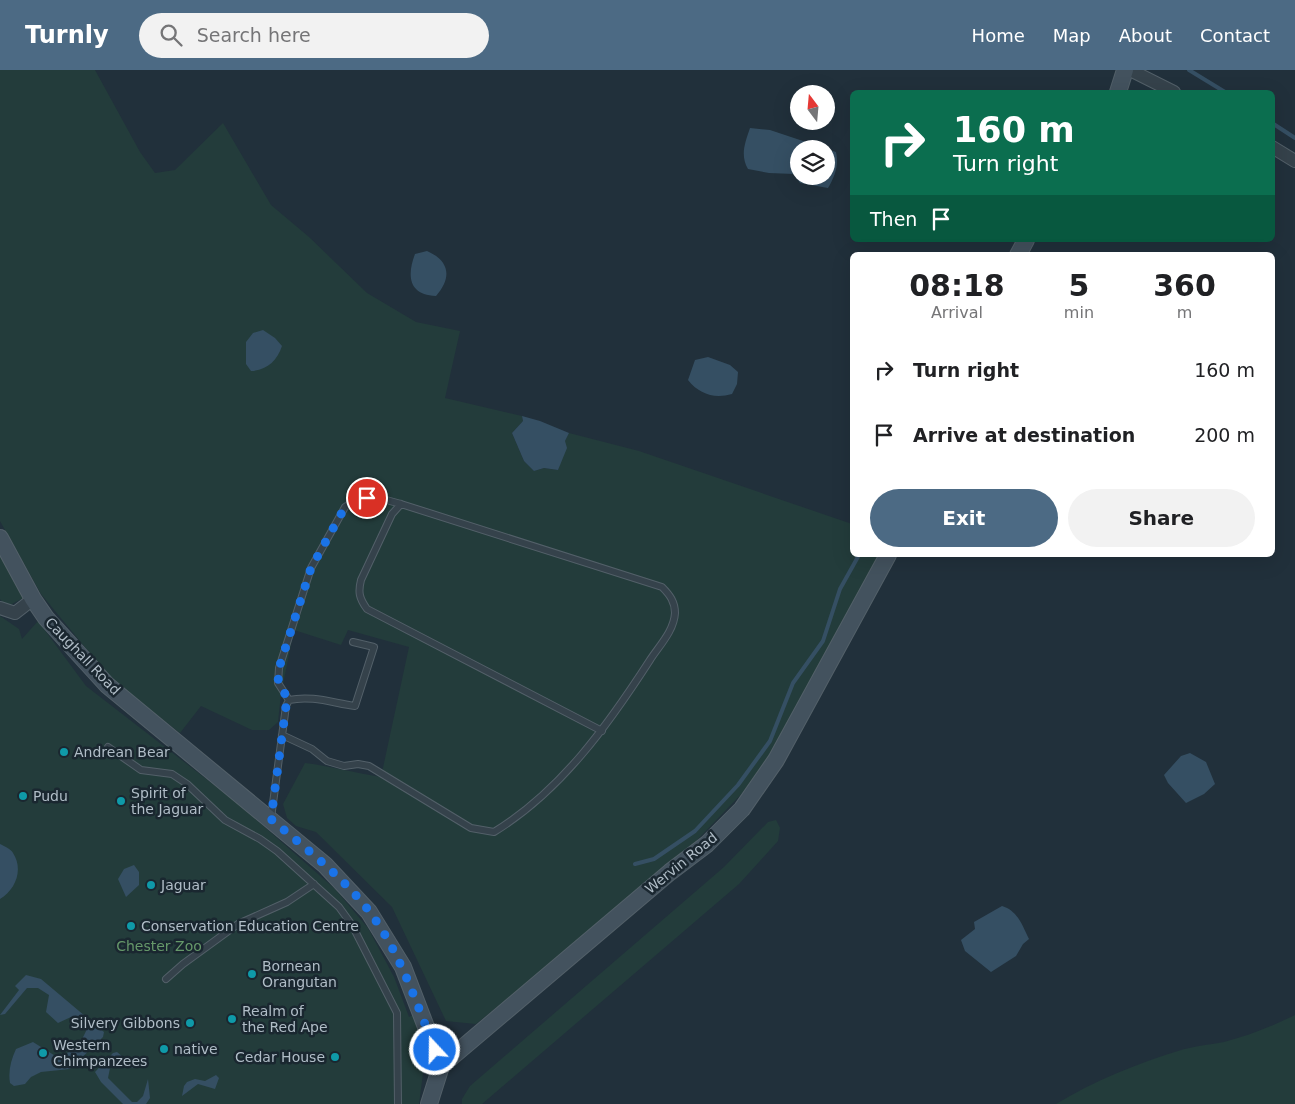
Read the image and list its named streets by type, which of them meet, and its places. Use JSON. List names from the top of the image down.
{
  "streets": {
    "street": ["Caughall Road", "Wervin Road"]
  },
  "crossings": [
    ["Caughall Road", "Wervin Road"]
  ],
  "parks": ["Chester Zoo"],
  "places": [
    "Andrean Bear",
    "Pudu",
    "Spirit of the Jaguar",
    "Jaguar",
    "Conservation Education Centre",
    "Bornean Orangutan",
    "Realm of the Red Ape",
    "Silvery Gibbons",
    "native",
    "Western Chimpanzees",
    "Cedar House"
  ],
  "north": "top",
  "page": {
    "header": "Turnly",
    "search": "Search here",
    "nav": [
      "Home",
      "Map",
      "About",
      "Contact"
    ],
    "turn": ["160 m", "Turn right"],
    "then": "Then",
    "eta": [
      "08:18",
      "Arrival",
      "5",
      "min",
      "360",
      "m"
    ],
    "list": [
      {
        "name": "Turn right",
        "value": "160 m"
      },
      {
        "name": "Arrive at destination",
        "value": "200 m"
      }
    ],
    "buttons": ["Exit", "Share"]
  }
}
